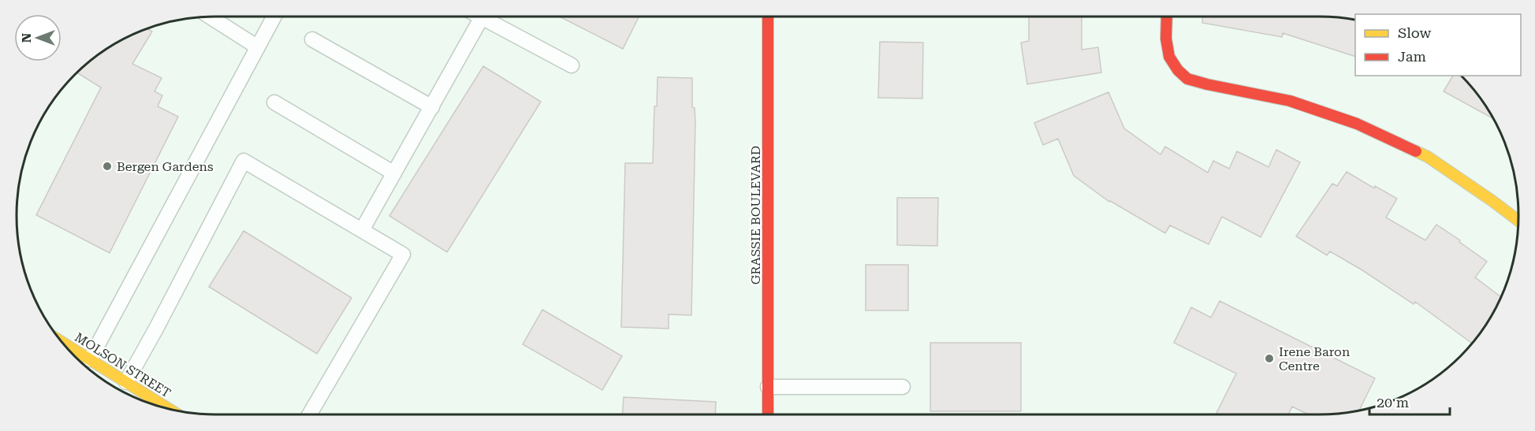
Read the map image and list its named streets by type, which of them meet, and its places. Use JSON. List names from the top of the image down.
{
  "streets": {
    "street": ["GRASSIE BOULEVARD", "MOLSON STREET"]
  },
  "places": ["Bergen Gardens", "Irene Baron Centre"],
  "legend": ["Slow", "Jam"],
  "scale_bar": "20 m",
  "north": "left"
}
